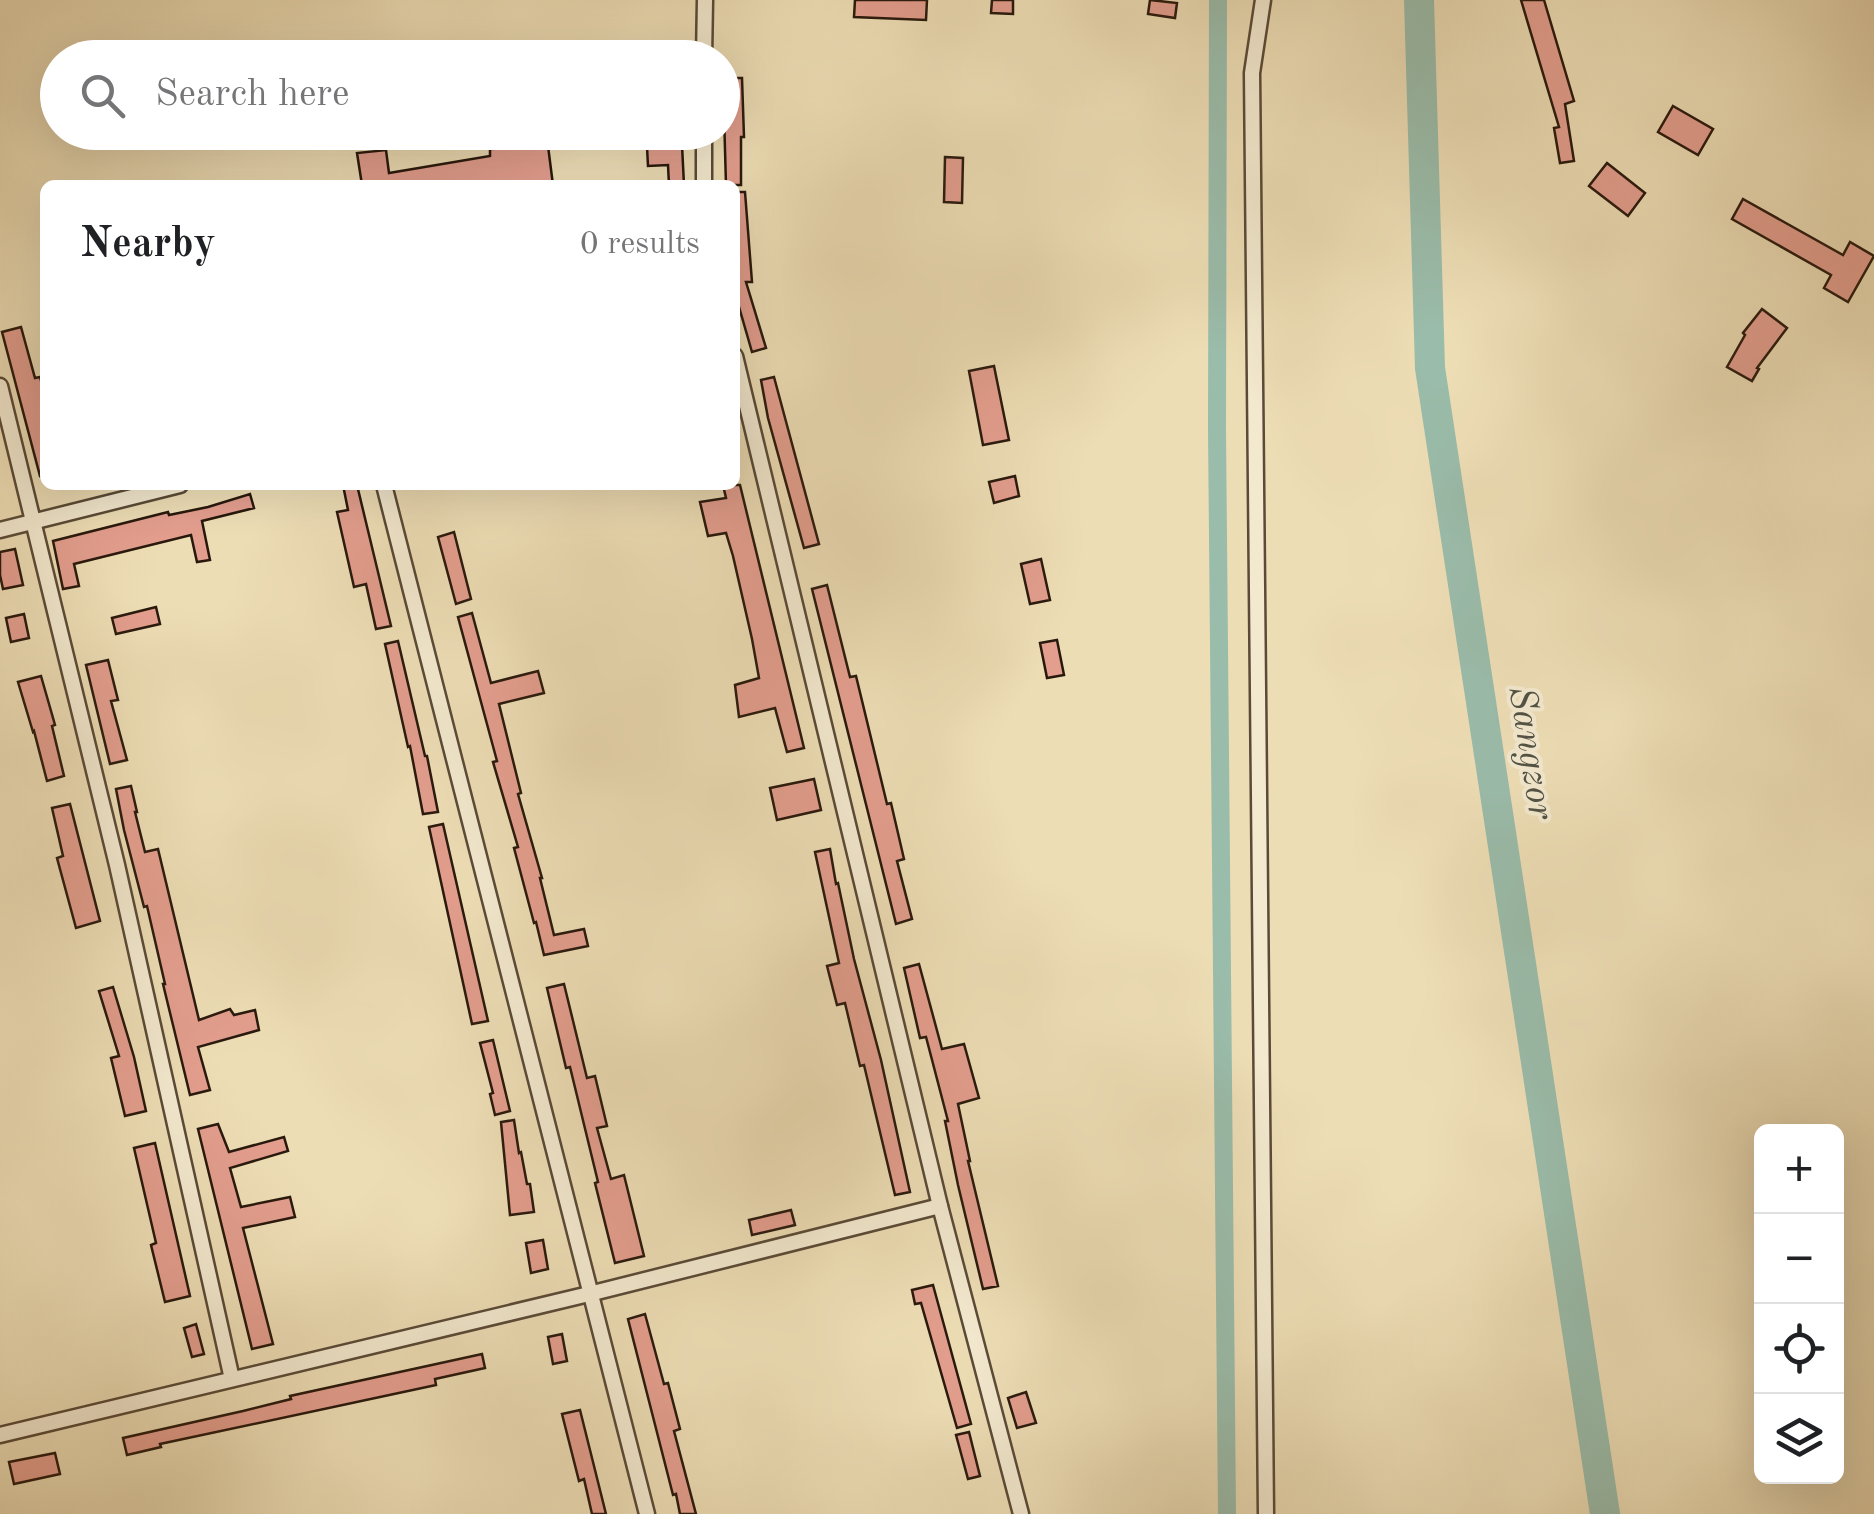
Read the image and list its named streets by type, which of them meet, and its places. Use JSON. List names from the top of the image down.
{
  "water": ["Sangzor"],
  "page": {
    "search": "Search here",
    "heading": ["Nearby", "0 results"],
    "map_buttons": ["+", "−"]
  }
}
